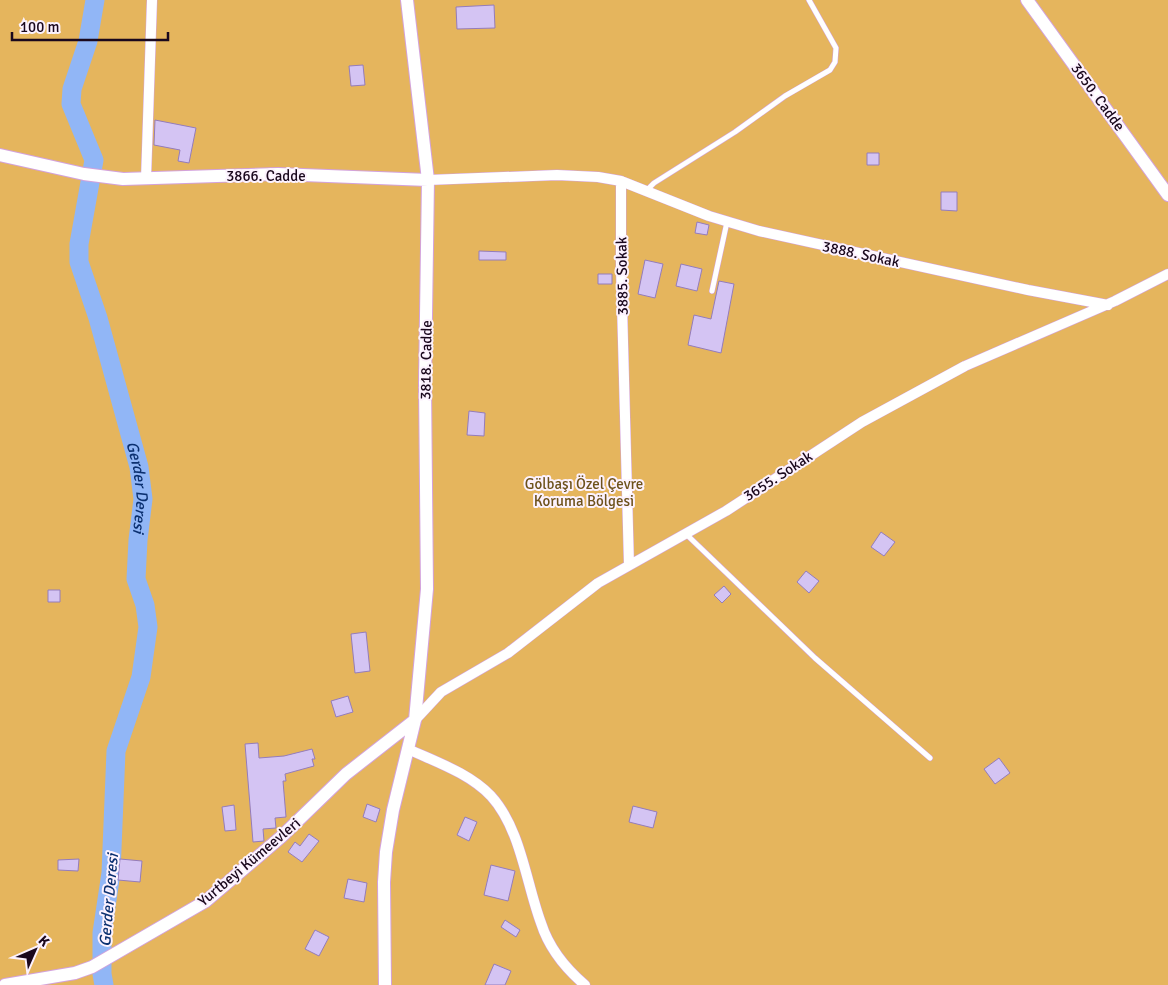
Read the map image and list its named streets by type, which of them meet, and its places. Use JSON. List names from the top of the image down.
{
  "streets": {
    "street": [
      "3650. Cadde",
      "3866. Cadde",
      "3888. Sokak",
      "3885. Sokak",
      "3818. Cadde",
      "3655. Sokak",
      "Yurtbeyi Kümeevleri"
    ]
  },
  "crossings": [
    ["3866. Cadde", "3818. Cadde"],
    ["3888. Sokak", "3885. Sokak"],
    ["3888. Sokak", "3655. Sokak"],
    ["3885. Sokak", "3655. Sokak"],
    ["3818. Cadde", "3655. Sokak"],
    ["3818. Cadde", "Yurtbeyi Kümeevleri"],
    ["3655. Sokak", "Yurtbeyi Kümeevleri"]
  ],
  "water": ["Gerder Deresi"],
  "parks": ["Gölbaşı Özel Çevre Koruma Bölgesi"],
  "scale_bar": "100 m",
  "north": "top right"
}
